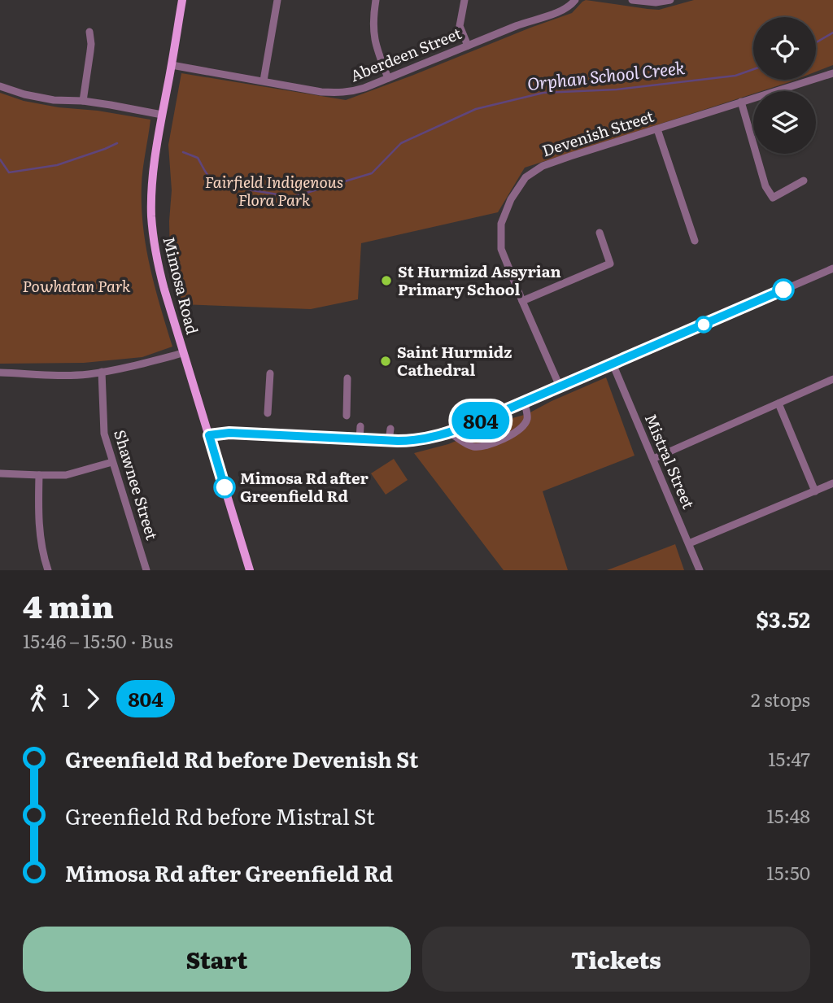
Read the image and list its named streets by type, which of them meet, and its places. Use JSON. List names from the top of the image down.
{
  "streets": {
    "main road": ["Mimosa Road"],
    "street": [
      "Aberdeen Street",
      "Devenish Street",
      "Mistral Street",
      "Shawnee Street"
    ]
  },
  "crossings": [
    ["Aberdeen Street", "Mimosa Road"]
  ],
  "water": ["Orphan School Creek"],
  "parks": ["Fairfield Indigenous Flora Park", "Powhatan Park"],
  "places": ["St Hurmizd Assyrian Primary School", "Saint Hurmidz Cathedral", "Mimosa Rd after Greenfield Rd"],
  "lines": ["bus line 804"],
  "page": {
    "on_map": "804",
    "heading": ["4 min", "15:46 – 15:50 · Bus", "$3.52"],
    "legs": ["1", "804", "2 stops"],
    "list": [
      {
        "name": "Greenfield Rd before Devenish St",
        "value": "15:47"
      },
      {
        "name": "Greenfield Rd before Mistral St",
        "value": "15:48"
      },
      {
        "name": "Mimosa Rd after Greenfield Rd",
        "value": "15:50"
      }
    ],
    "buttons": ["Start", "Tickets"]
  }
}
